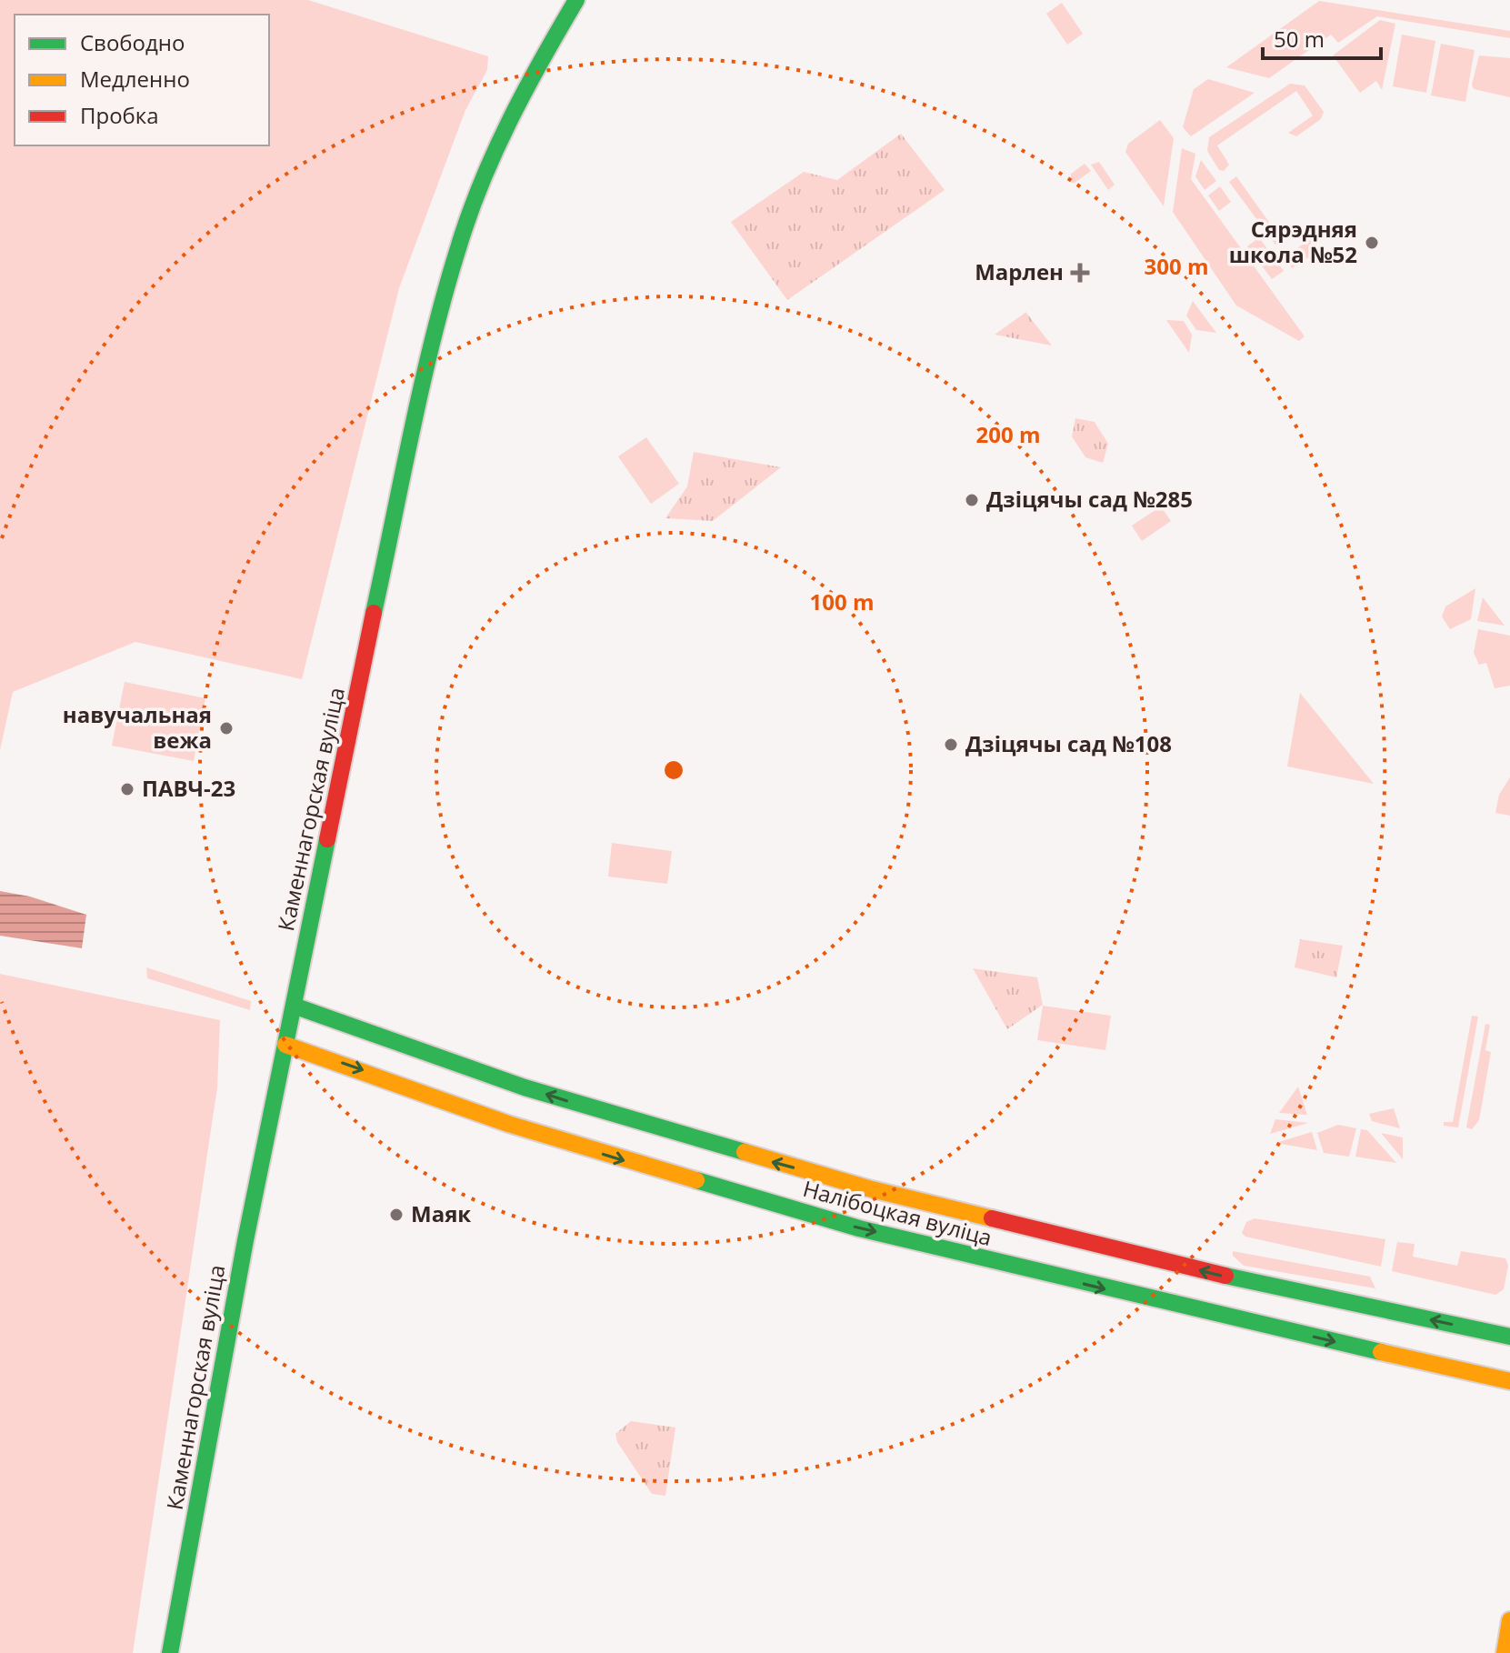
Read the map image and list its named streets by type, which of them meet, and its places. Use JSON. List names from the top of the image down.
{
  "streets": {
    "main road": ["Каменнагорская вуліца", "Налібоцкая вуліца"]
  },
  "crossings": [
    ["Каменнагорская вуліца", "Налібоцкая вуліца"]
  ],
  "places": {
    "other": [
      "Сярэдняя школа №52",
      "Дзіцячы сад №285",
      "навучальная вежа",
      "Дзіцячы сад №108",
      "ПАВЧ-23",
      "Маяк"
    ],
    "health": ["Марлен"]
  },
  "legend": ["Свободно", "Медленно", "Пробка"],
  "scale_bar": "50 m",
  "rings": ["300 m", "200 m", "100 m"]
}
